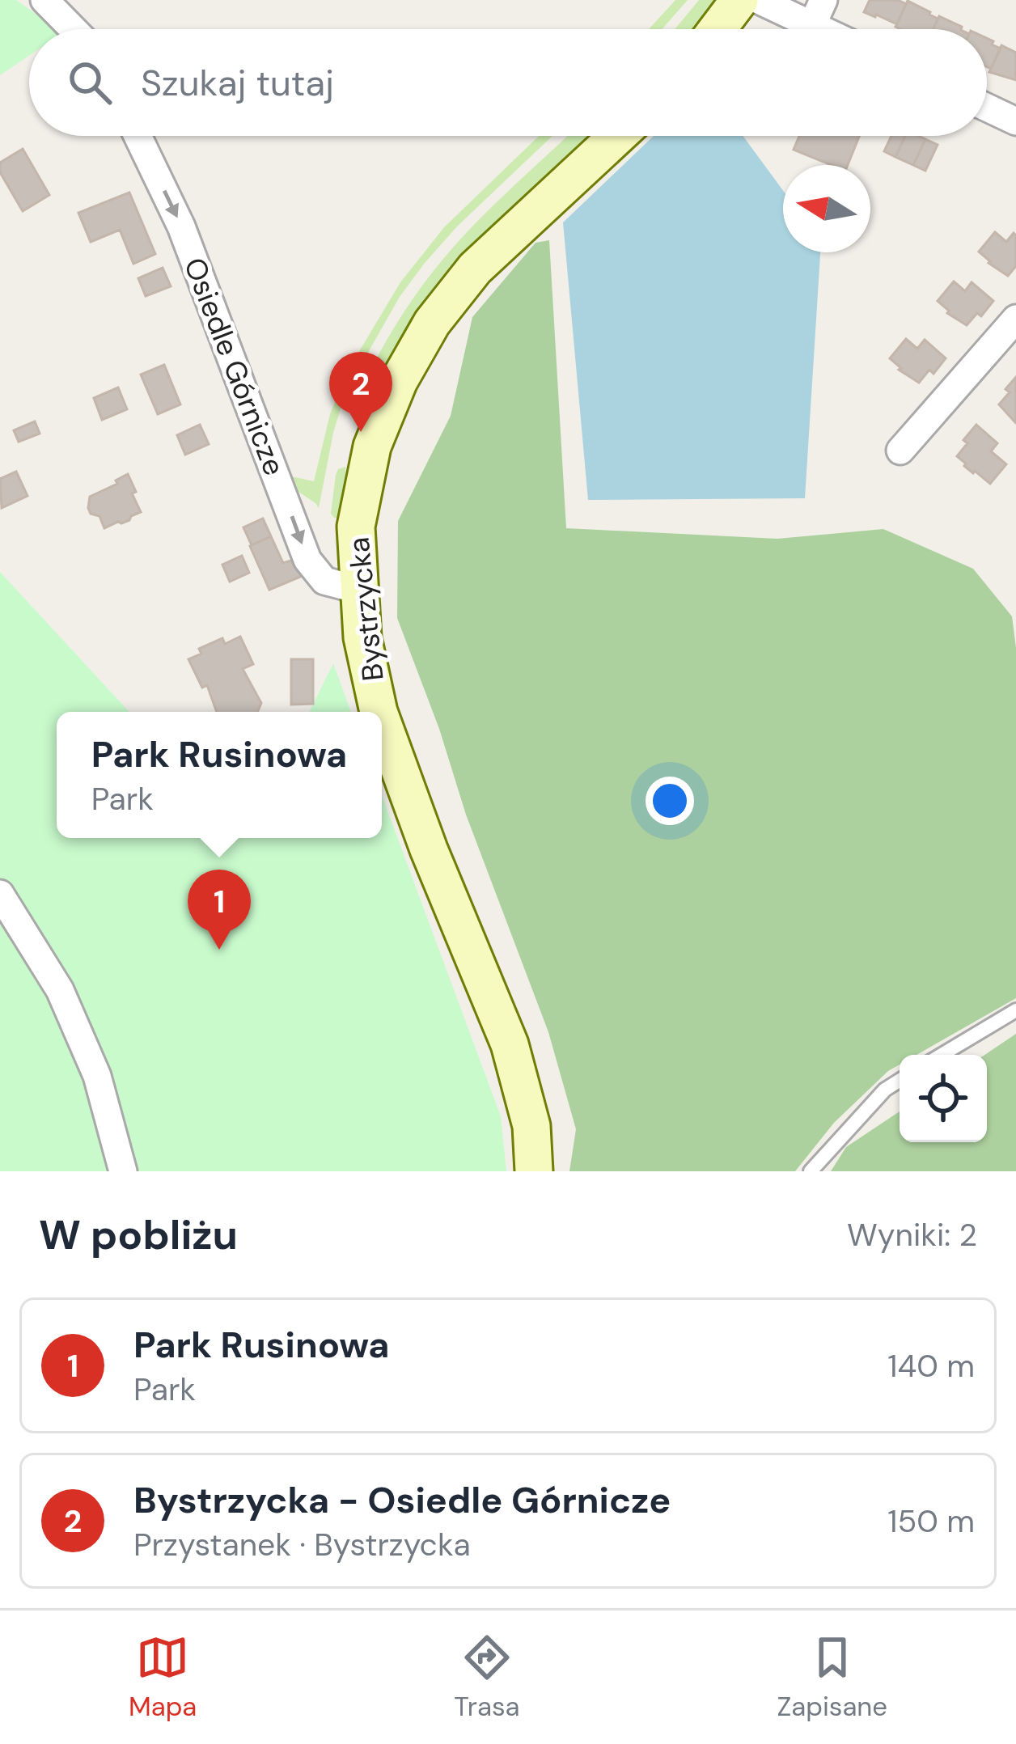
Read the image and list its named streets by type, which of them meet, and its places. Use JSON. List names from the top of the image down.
{
  "streets": {
    "street": ["Osiedle Górnicze", "Bystrzycka"]
  },
  "crossings": [
    ["Osiedle Górnicze", "Bystrzycka"]
  ],
  "one_way": ["Osiedle Górnicze"],
  "north": "left",
  "page": {
    "search": "Szukaj tutaj",
    "pins": ["2", "1"],
    "popup": ["Park Rusinowa", "Park"],
    "heading": ["W pobliżu", "Wyniki: 2"],
    "list": [
      {
        "mark": "1",
        "name": "Park Rusinowa",
        "note": "Park",
        "value": "140 m"
      },
      {
        "mark": "2",
        "name": "Bystrzycka - Osiedle Górnicze",
        "note": "Przystanek · Bystrzycka",
        "value": "150 m"
      }
    ],
    "nav": ["Mapa", "Trasa", "Zapisane"]
  }
}
